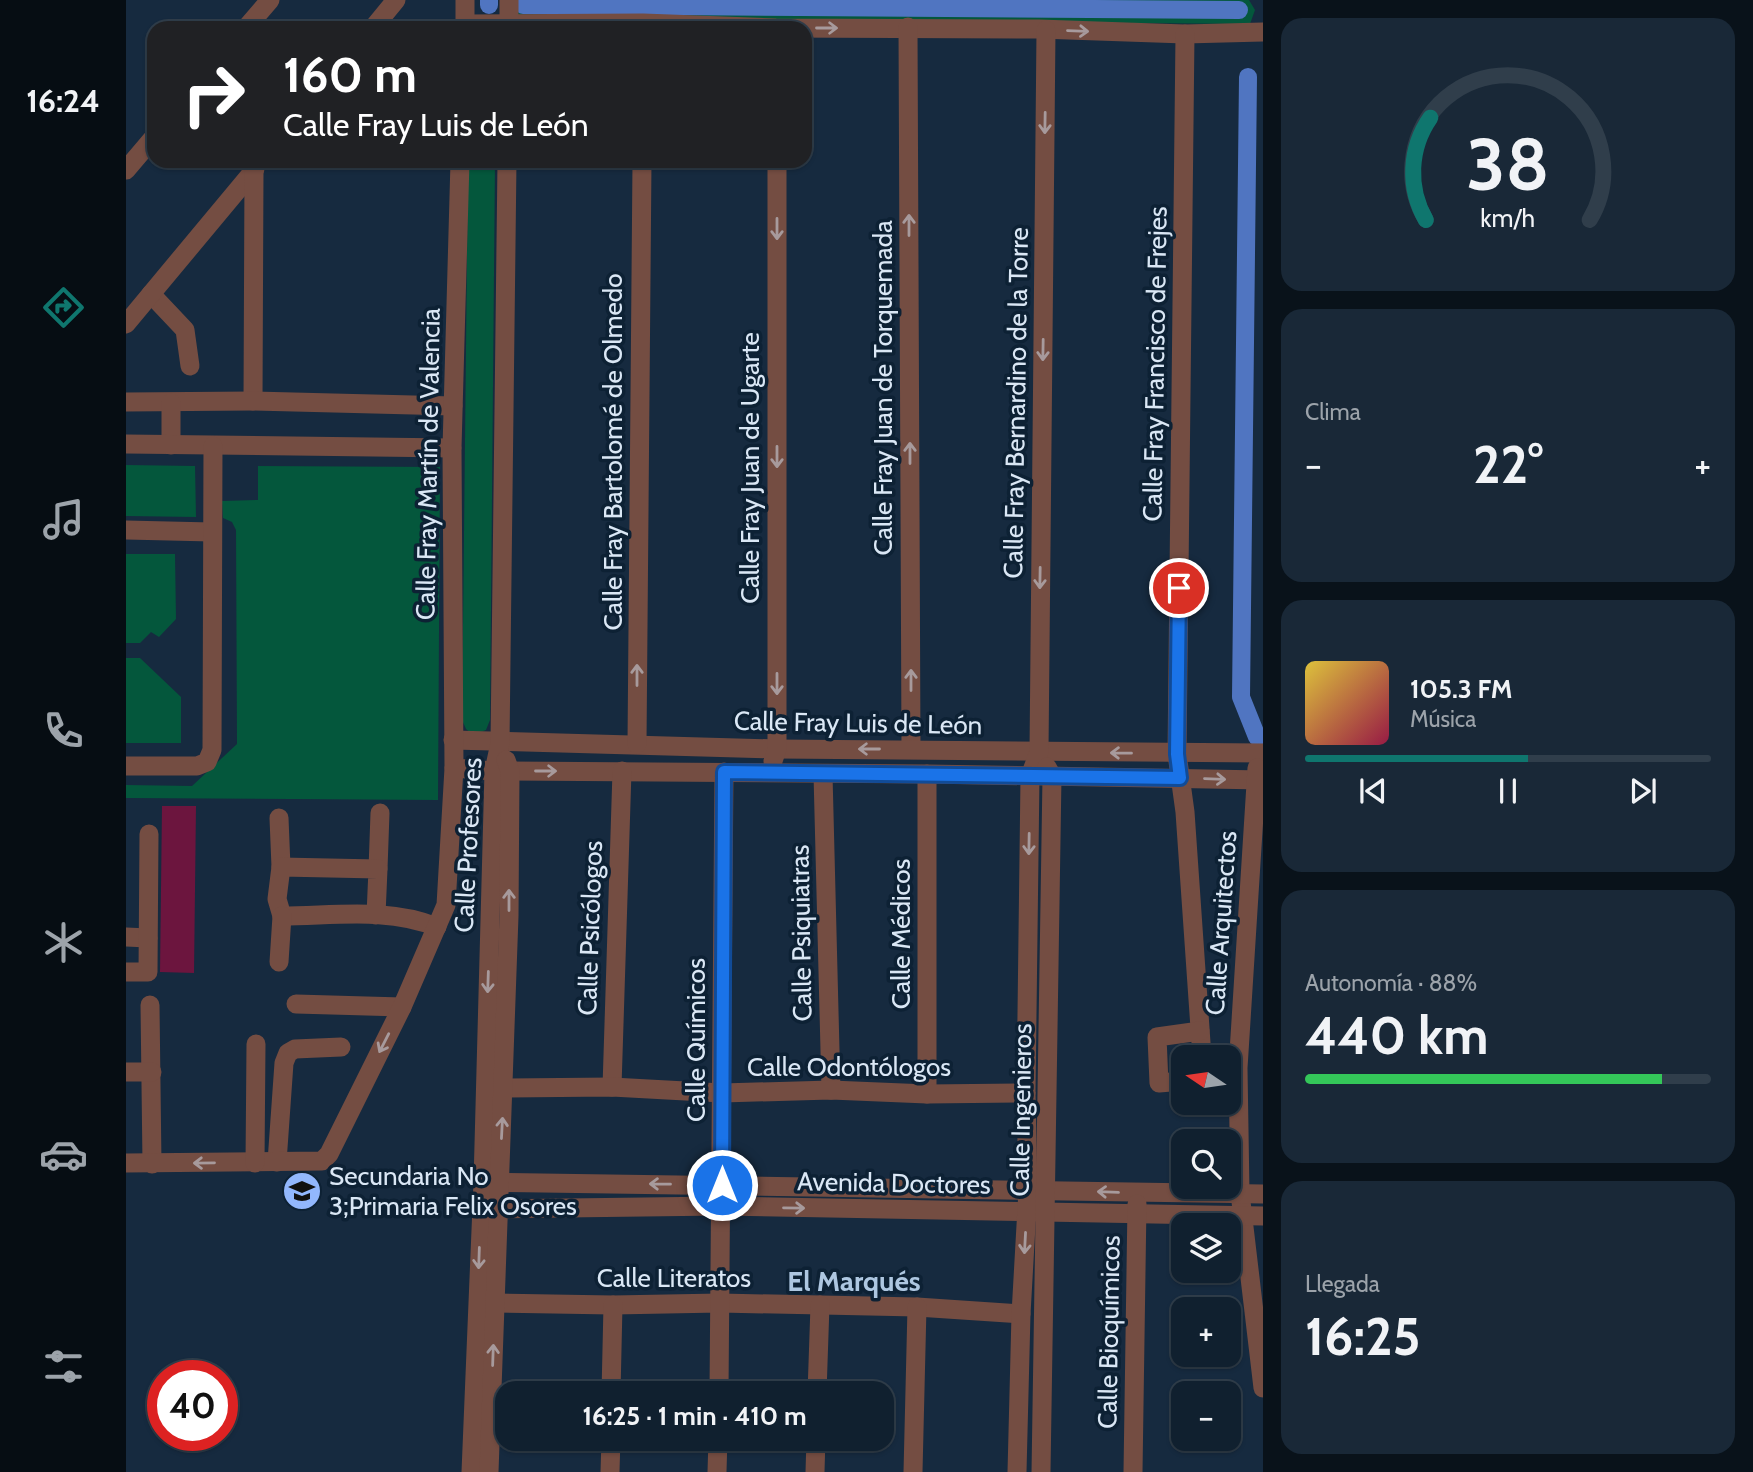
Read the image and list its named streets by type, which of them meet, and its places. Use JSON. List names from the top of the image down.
{
  "streets": {
    "street": [
      "Calle Fray Francisco de Frejes",
      "Calle Fray Juan de Torquemada",
      "Calle Fray Bernardino de la Torre",
      "Calle Fray Bartolomé de Olmedo",
      "Calle Fray Martín de Valencia",
      "Calle Fray Juan de Ugarte",
      "Calle Fray Luis de León",
      "Calle Profesores",
      "Calle Arquitectos",
      "Calle Psicólogos",
      "Calle Psiquiatras",
      "Calle Médicos",
      "Calle Químicos",
      "Calle Odontólogos",
      "Calle Ingenieros",
      "Avenida Doctores",
      "Calle Literatos",
      "Calle Bioquímicos"
    ]
  },
  "crossings": [
    ["Calle Fray Francisco de Frejes", "Calle Fray Luis de León"],
    ["Calle Fray Juan de Torquemada", "Calle Fray Luis de León"],
    ["Calle Fray Bernardino de la Torre", "Calle Fray Luis de León"],
    ["Calle Fray Bernardino de la Torre", "Calle Ingenieros"],
    ["Calle Fray Bartolomé de Olmedo", "Calle Fray Luis de León"],
    ["Calle Fray Martín de Valencia", "Calle Fray Luis de León"],
    ["Calle Fray Juan de Ugarte", "Calle Fray Luis de León"],
    ["Calle Fray Luis de León", "Calle Profesores"],
    ["Calle Fray Luis de León", "Calle Arquitectos"],
    ["Calle Fray Luis de León", "Calle Psicólogos"],
    ["Calle Fray Luis de León", "Calle Psiquiatras"],
    ["Calle Fray Luis de León", "Calle Médicos"],
    ["Calle Fray Luis de León", "Calle Químicos"],
    ["Calle Fray Luis de León", "Calle Ingenieros"],
    ["Calle Profesores", "Calle Odontólogos"],
    ["Calle Profesores", "Avenida Doctores"],
    ["Calle Profesores", "Calle Literatos"],
    ["Calle Arquitectos", "Avenida Doctores"],
    ["Calle Psicólogos", "Calle Odontólogos"],
    ["Calle Psiquiatras", "Calle Odontólogos"],
    ["Calle Médicos", "Calle Odontólogos"],
    ["Calle Químicos", "Calle Odontólogos"],
    ["Calle Químicos", "Avenida Doctores"],
    ["Calle Químicos", "Calle Literatos"],
    ["Calle Odontólogos", "Calle Ingenieros"],
    ["Calle Ingenieros", "Avenida Doctores"],
    ["Calle Ingenieros", "Calle Literatos"],
    ["Avenida Doctores", "Calle Bioquímicos"]
  ],
  "one_way": ["Calle Fray Juan de Torquemada", "Calle Fray Bernardino de la Torre", "Calle Fray Juan de Ugarte"],
  "districts": ["El Marqués"],
  "places": {
    "school or university": ["Secundaria No 3;Primaria Felix Osores"]
  },
  "north": "left",
  "page": {
    "tabs": "16:24",
    "turn": ["160 m", "Calle Fray Luis de León"],
    "tile": [
      "Clima",
      ["Autonomía · 88%", "440 km"],
      ["Llegada", "16:25"]
    ],
    "heat": ["−", "22°", "+"],
    "song": ["105.3 FM", "Música"],
    "map_buttons": ["+", "−"],
    "limit": "40",
    "trip": "16:25 · 1 min · 410 m",
    "gauge": ["38", "km/h"]
  }
}
